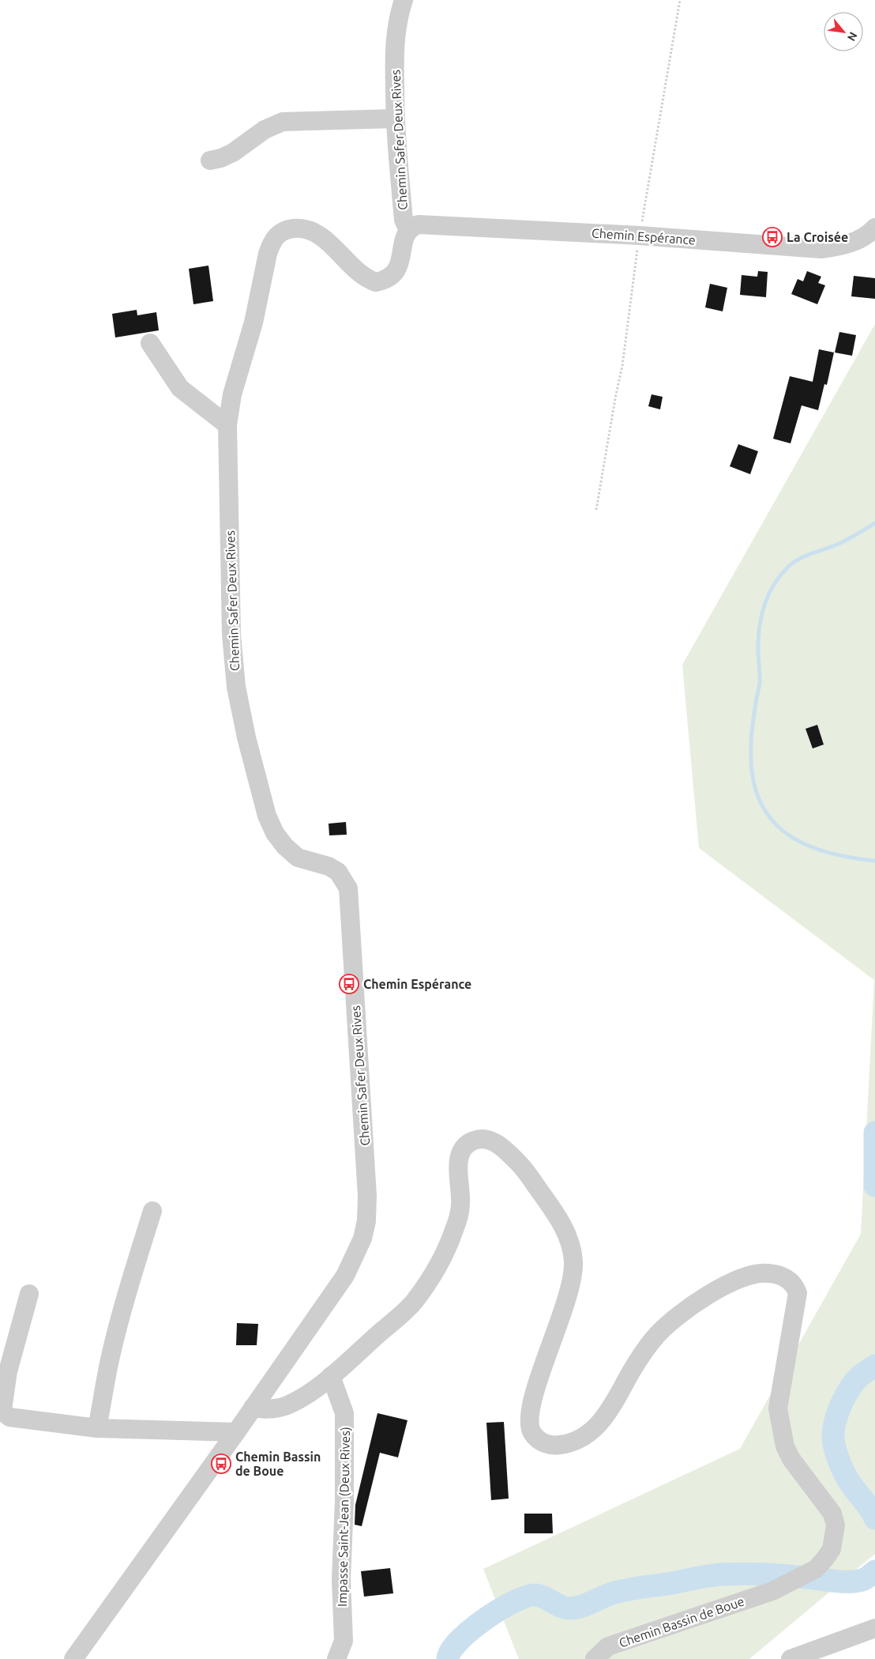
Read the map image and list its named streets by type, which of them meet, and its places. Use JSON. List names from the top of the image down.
{
  "streets": {
    "street": [
      "Chemin Safer Deux Rives",
      "Chemin Espérance",
      "Impasse Saint-Jean (Deux Rives)",
      "Chemin Bassin de Boue"
    ]
  },
  "crossings": [
    ["Chemin Safer Deux Rives", "Chemin Espérance"],
    ["Impasse Saint-Jean (Deux Rives)", "Chemin Bassin de Boue"]
  ],
  "places": {
    "bus stop": ["La Croisée", "Chemin Espérance", "Chemin Bassin de Boue"]
  },
  "north": "bottom right"
}
